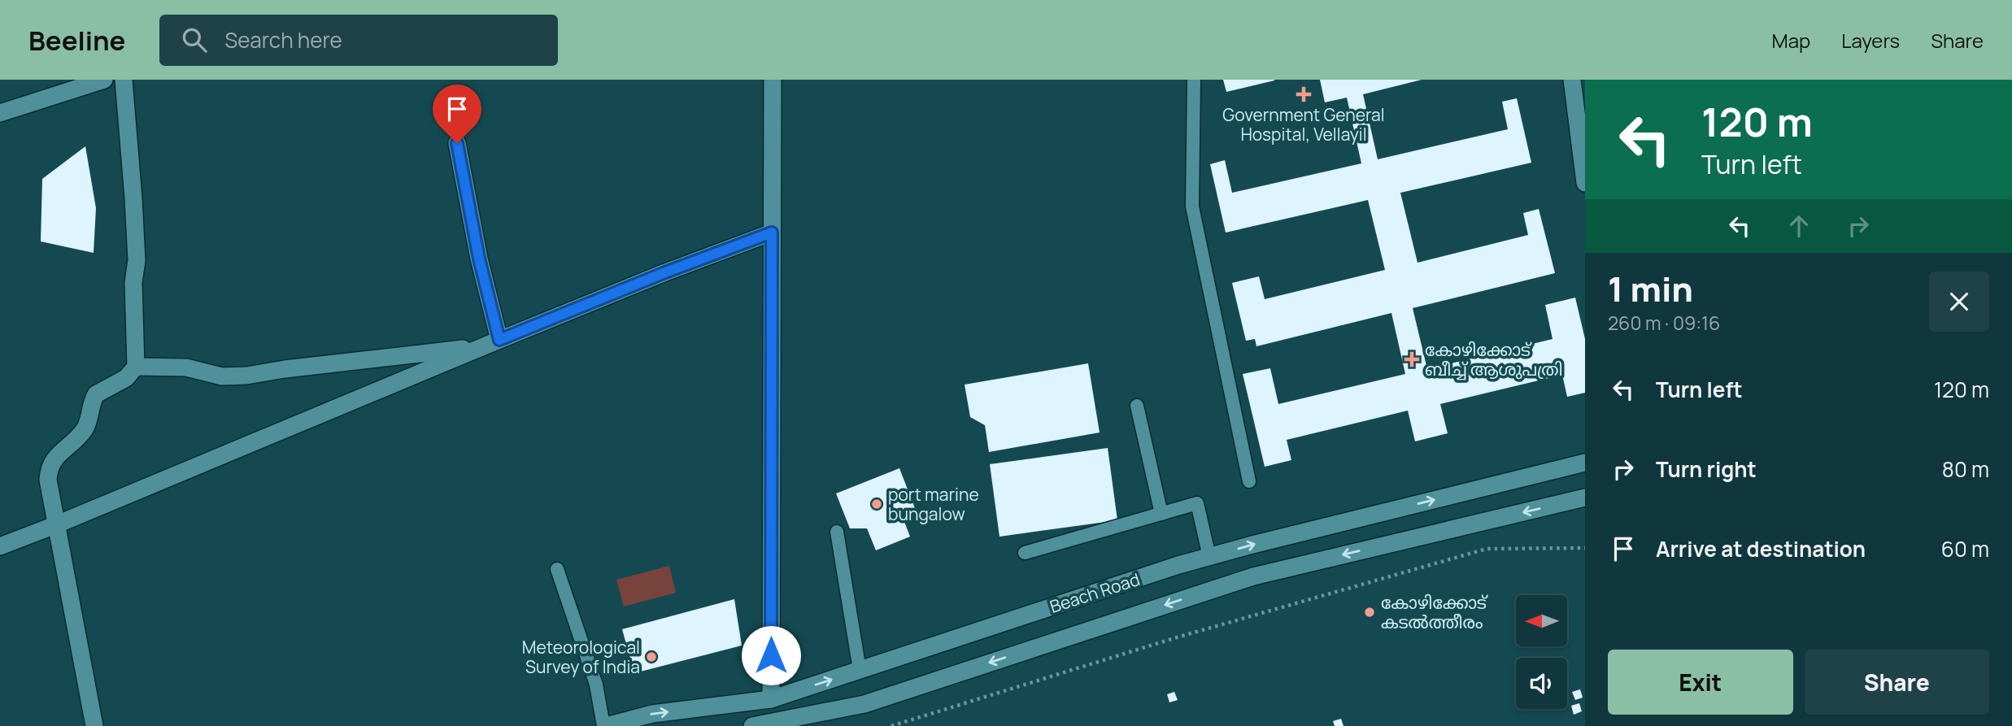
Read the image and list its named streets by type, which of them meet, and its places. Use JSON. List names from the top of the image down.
{
  "streets": {
    "street": ["Beach Road"]
  },
  "places": {
    "health": ["Government General Hospital, Vellayil", "കോഴിക്കോട് ബീച്ച് ആശുപത്രി"],
    "other": ["port marine bungalow", "കോഴിക്കോട് കടൽത്തീരം", "Meteorological Survey of India"]
  },
  "north": "left",
  "page": {
    "header": "Beeline",
    "search": "Search here",
    "nav": ["Map", "Layers", "Share"],
    "turn": ["120 m", "Turn left"],
    "heading": ["1 min", "260 m · 09:16"],
    "list": [
      {
        "name": "Turn left",
        "value": "120 m"
      },
      {
        "name": "Turn right",
        "value": "80 m"
      },
      {
        "name": "Arrive at destination",
        "value": "60 m"
      }
    ],
    "buttons": ["Exit", "Share"]
  }
}
